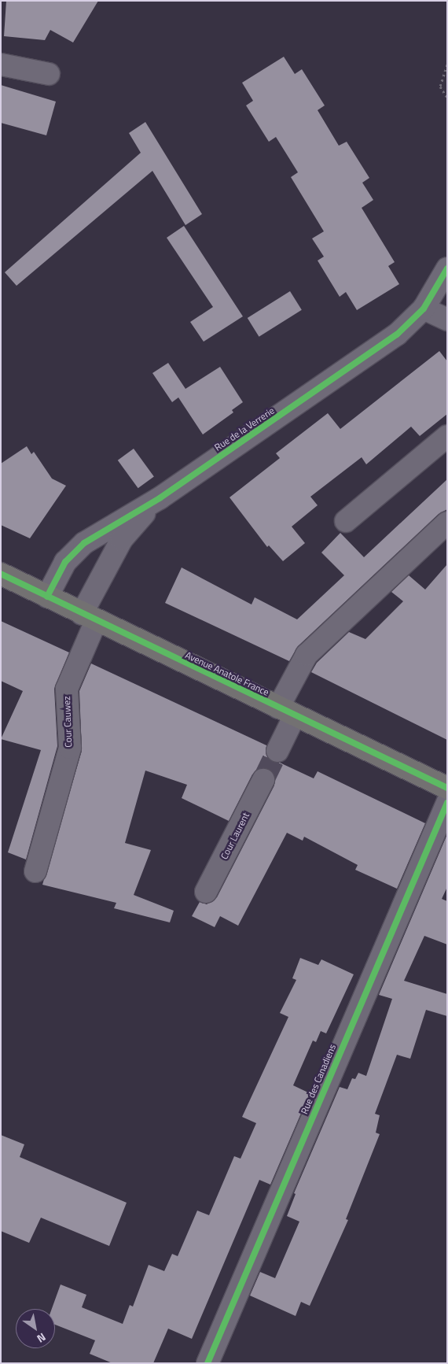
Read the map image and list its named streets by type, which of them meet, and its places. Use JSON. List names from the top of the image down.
{
  "streets": {
    "main road": ["Avenue Anatole France"],
    "street": [
      "Rue de la Verrerie",
      "Cour Cauwez",
      "Cour Laurent",
      "Rue des Canadiens"
    ]
  },
  "crossings": [
    ["Rue de la Verrerie", "Avenue Anatole France"],
    ["Rue de la Verrerie", "Cour Cauwez"],
    ["Avenue Anatole France", "Cour Cauwez"]
  ],
  "north": "bottom right"
}
